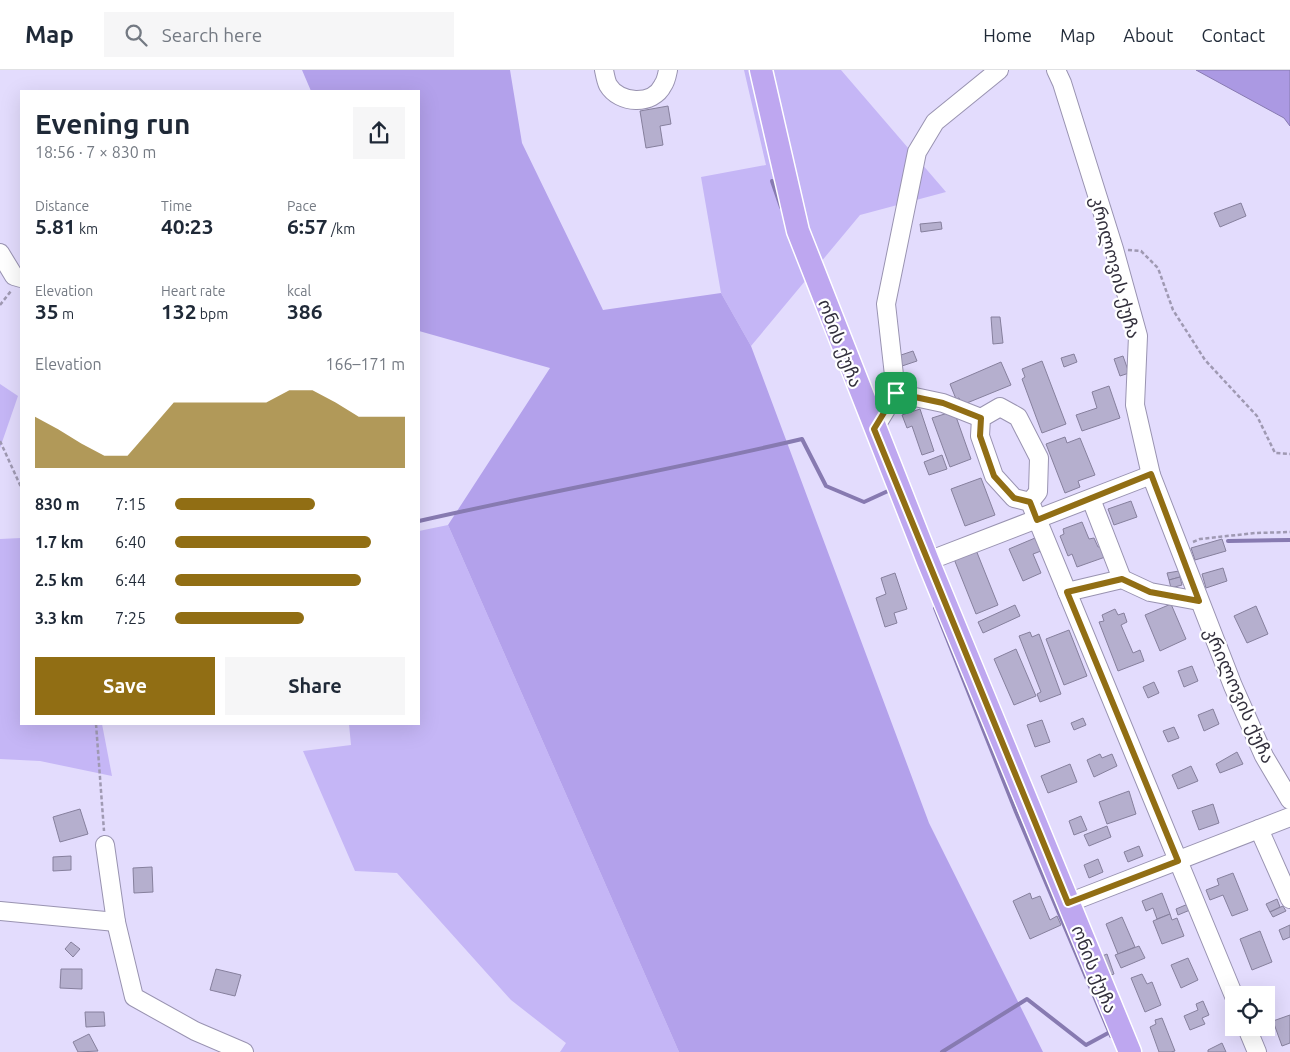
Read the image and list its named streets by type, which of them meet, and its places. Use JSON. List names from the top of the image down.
{
  "streets": {
    "main road": ["ონის ქუჩა"],
    "street": ["კრილოვის ქუჩა"]
  },
  "page": {
    "header": "Map",
    "search": "Search here",
    "nav": [
      "Home",
      "Map",
      "About",
      "Contact"
    ],
    "heading": ["Evening run", "18:56 · 7 × 830 m"],
    "stats": [
      ["Distance", "5.81 km"],
      ["Time", "40:23"],
      ["Pace", "6:57 /km"],
      ["Elevation", "35 m"],
      ["Heart rate", "132 bpm"],
      ["kcal", "386"]
    ],
    "chart": ["Elevation", "166–171 m"],
    "list": [
      {
        "name": "830 m",
        "note": "7:15"
      },
      {
        "name": "1.7 km",
        "note": "6:40"
      },
      {
        "name": "2.5 km",
        "note": "6:44"
      },
      {
        "name": "3.3 km",
        "note": "7:25"
      }
    ],
    "buttons": ["Save", "Share"]
  }
}
